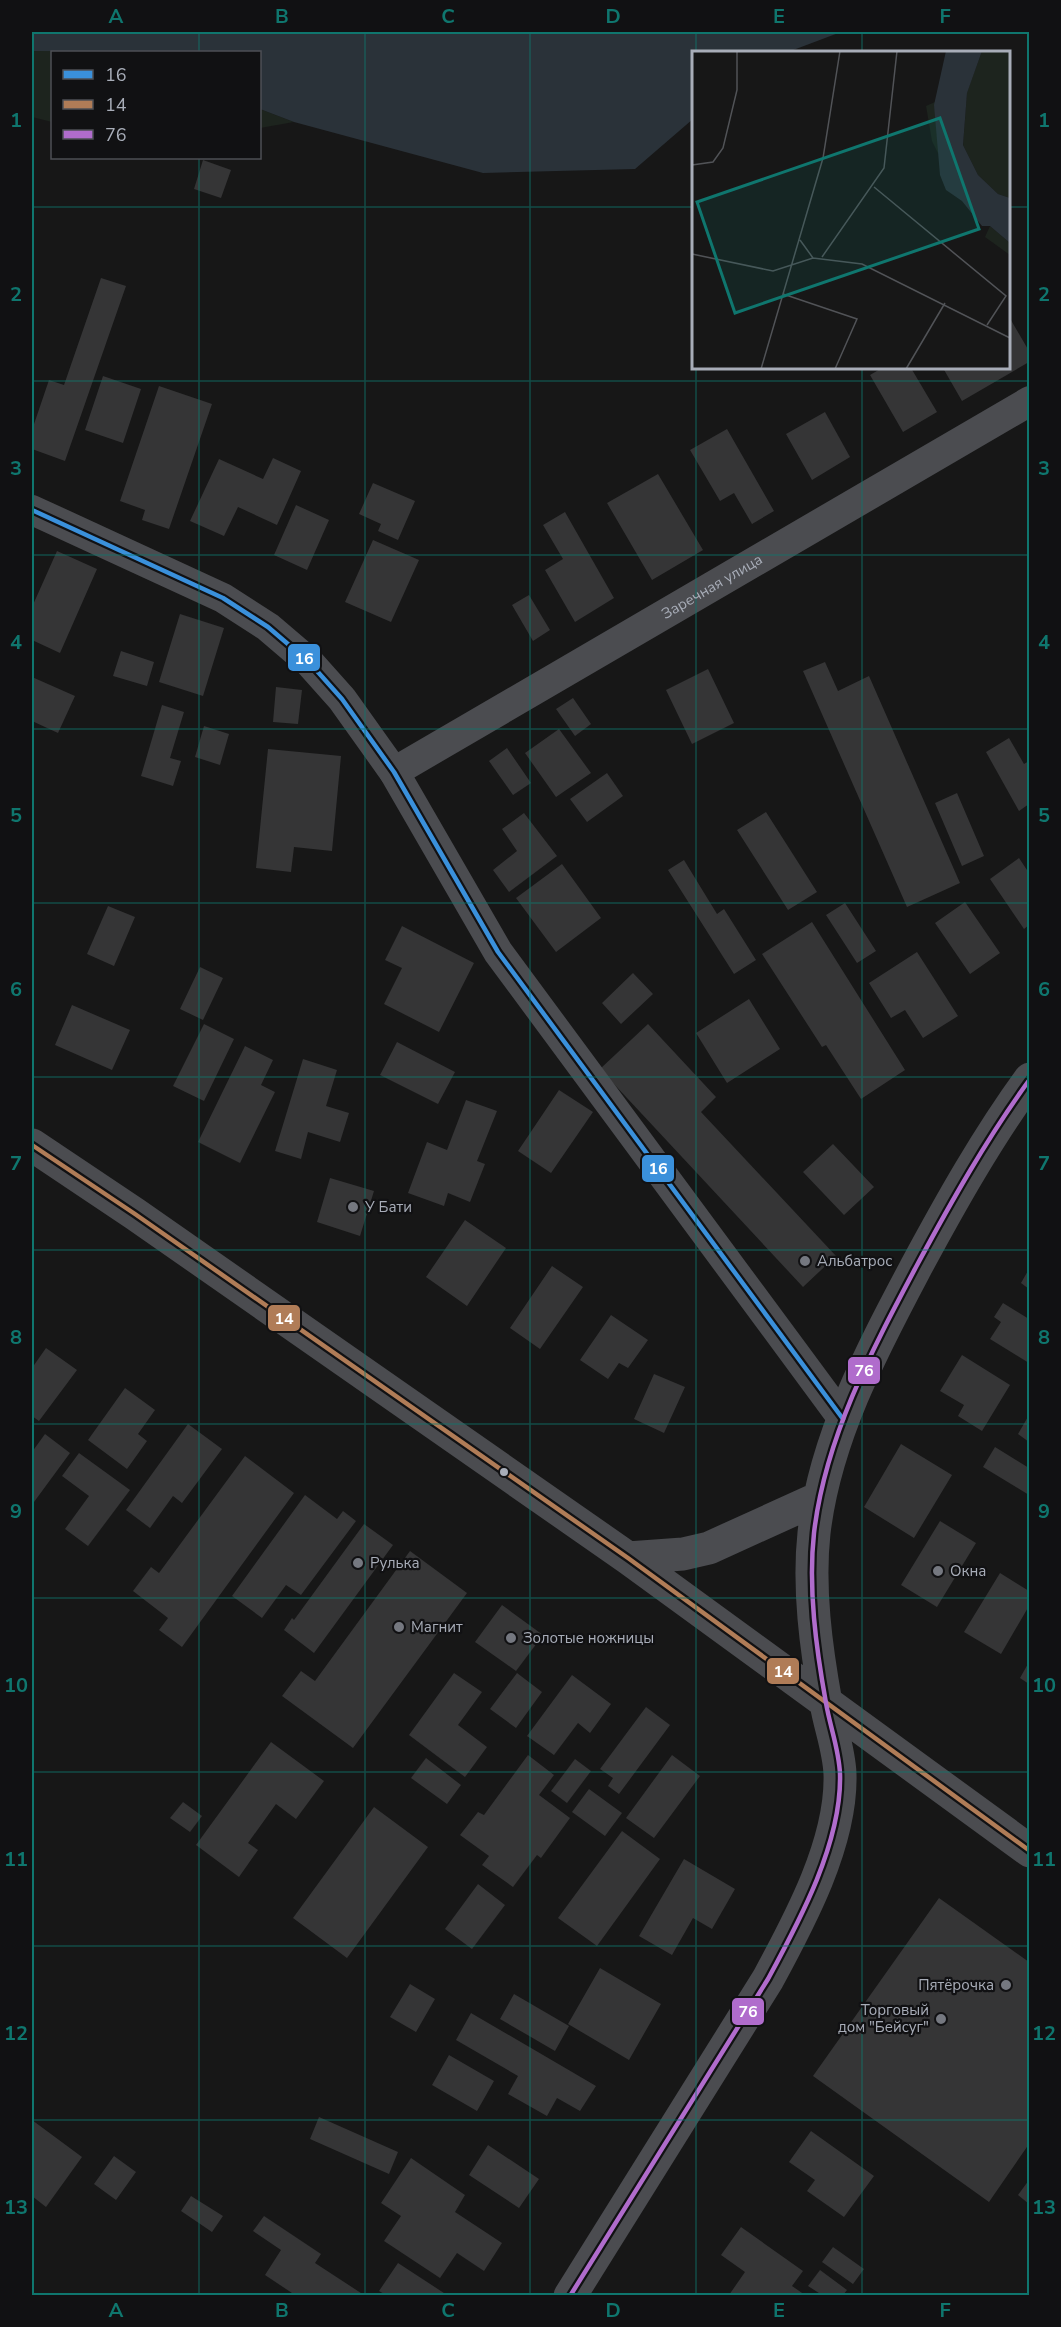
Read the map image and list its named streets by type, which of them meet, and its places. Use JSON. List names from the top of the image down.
{
  "streets": {
    "street": ["Заречная улица"]
  },
  "places": [
    "У Бати",
    "Альбатрос",
    "Рулька",
    "Окна",
    "Магнит",
    "Золотые ножницы",
    "Пятёрочка",
    "Торговый дом \"Бейсуг\""
  ],
  "lines": ["transit line 16", "transit line 76", "transit line 14"],
  "legend": ["16", "14", "76"],
  "grid": {
    "columns": [
      "A",
      "B",
      "C",
      "D",
      "E",
      "F"
    ],
    "rows": [
      "1",
      "2",
      "3",
      "4",
      "5",
      "6",
      "7",
      "8",
      "9",
      "10",
      "11",
      "12",
      "13"
    ]
  }
}
